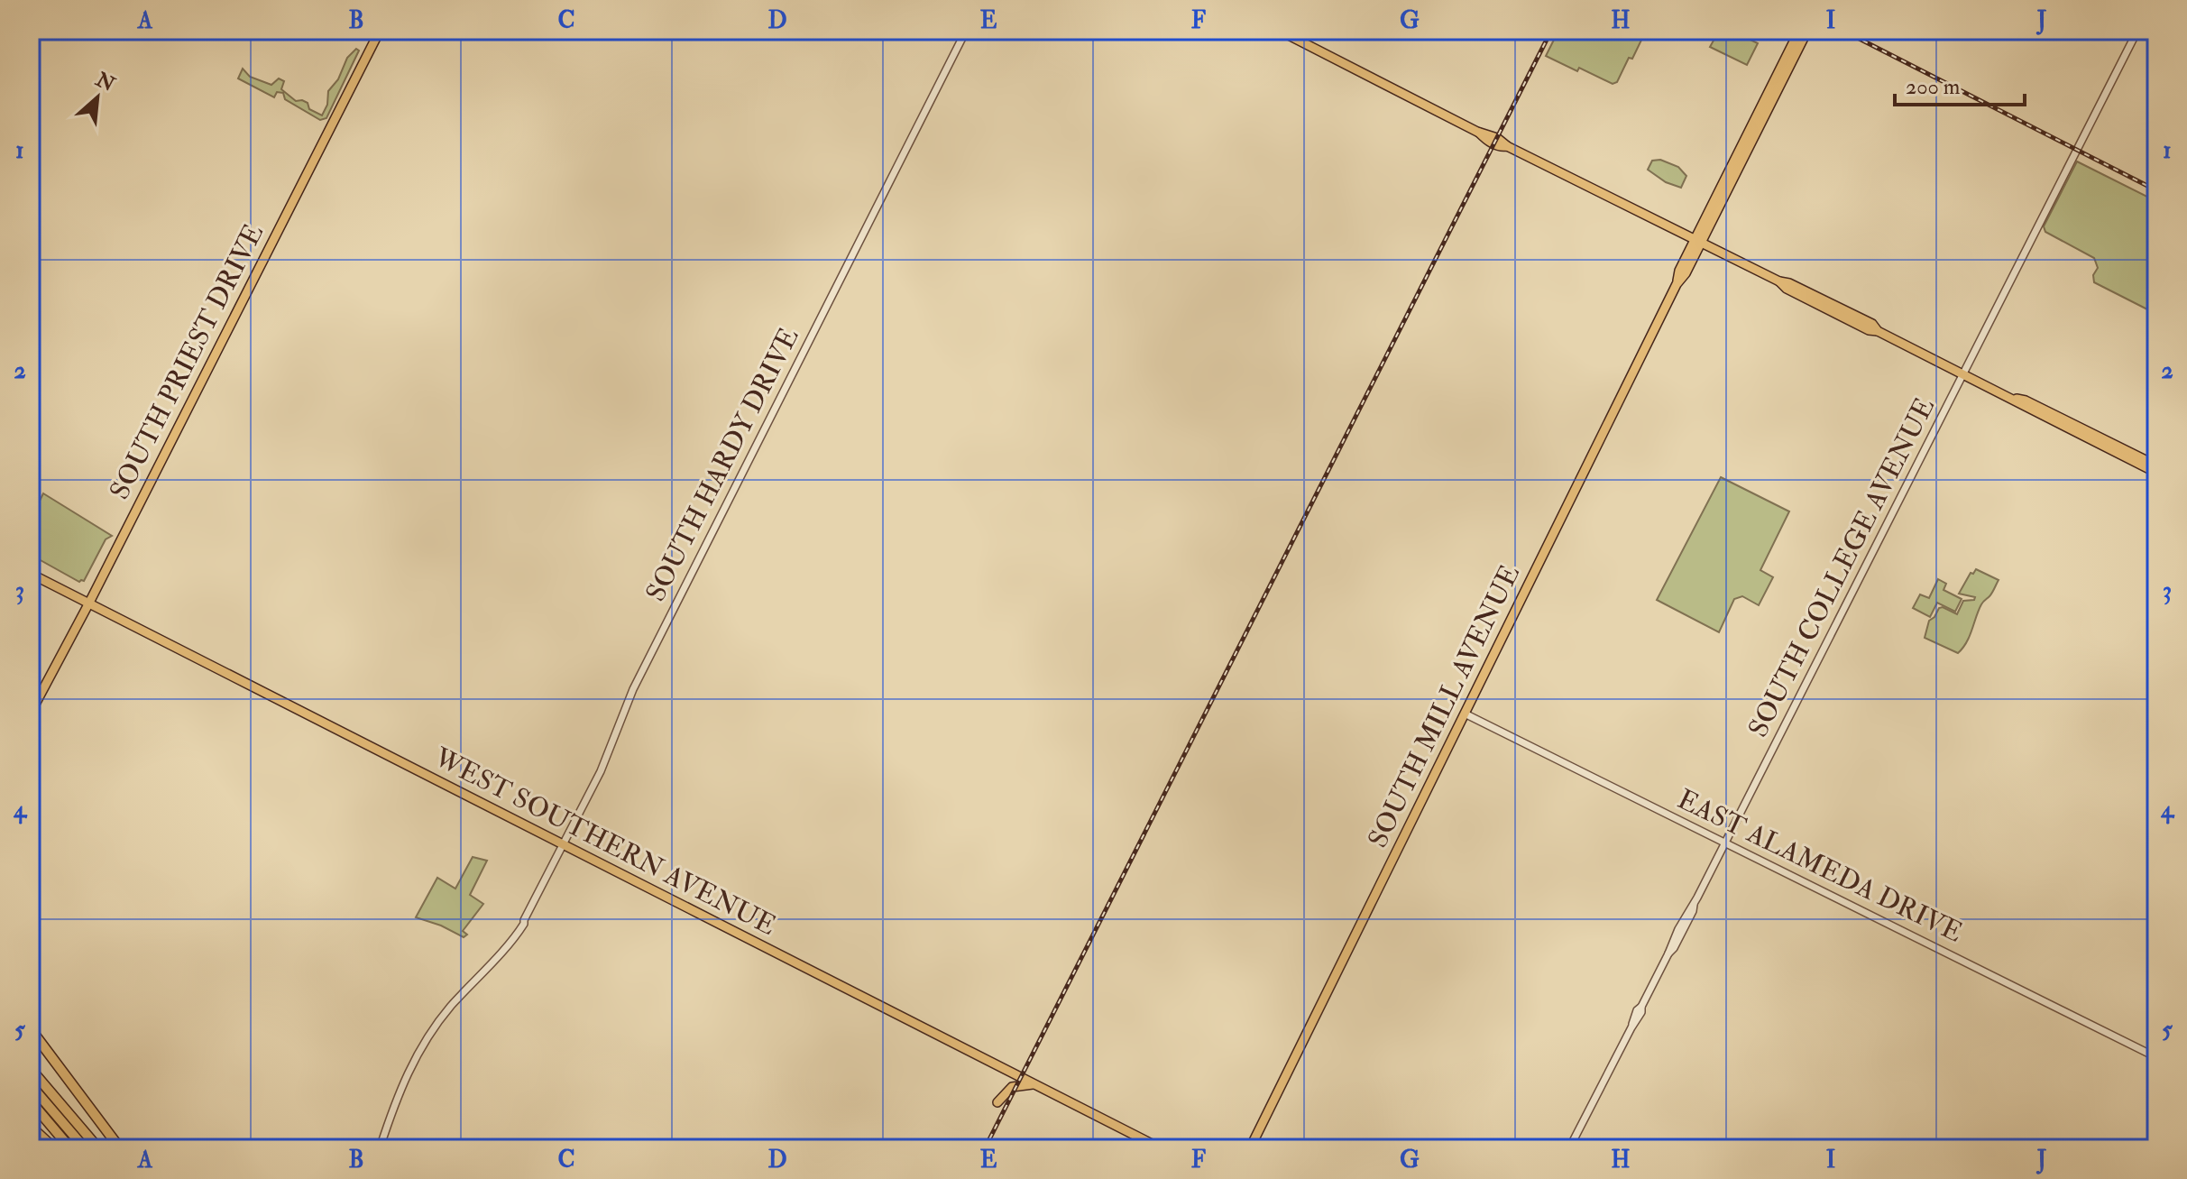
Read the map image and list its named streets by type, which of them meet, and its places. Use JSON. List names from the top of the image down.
{
  "streets": {
    "main road": ["SOUTH PRIEST DRIVE", "SOUTH MILL AVENUE", "WEST SOUTHERN AVENUE"],
    "street": ["SOUTH HARDY DRIVE", "SOUTH COLLEGE AVENUE", "EAST ALAMEDA DRIVE"]
  },
  "crossings": [
    ["SOUTH PRIEST DRIVE", "WEST SOUTHERN AVENUE"],
    ["SOUTH HARDY DRIVE", "WEST SOUTHERN AVENUE"],
    ["SOUTH COLLEGE AVENUE", "EAST ALAMEDA DRIVE"],
    ["SOUTH MILL AVENUE", "EAST ALAMEDA DRIVE"]
  ],
  "scale_bar": "200 m",
  "north": "top right",
  "grid": {
    "columns": [
      "A",
      "B",
      "C",
      "D",
      "E",
      "F",
      "G",
      "H",
      "I",
      "J"
    ],
    "rows": [
      "1",
      "2",
      "3",
      "4",
      "5"
    ]
  }
}
